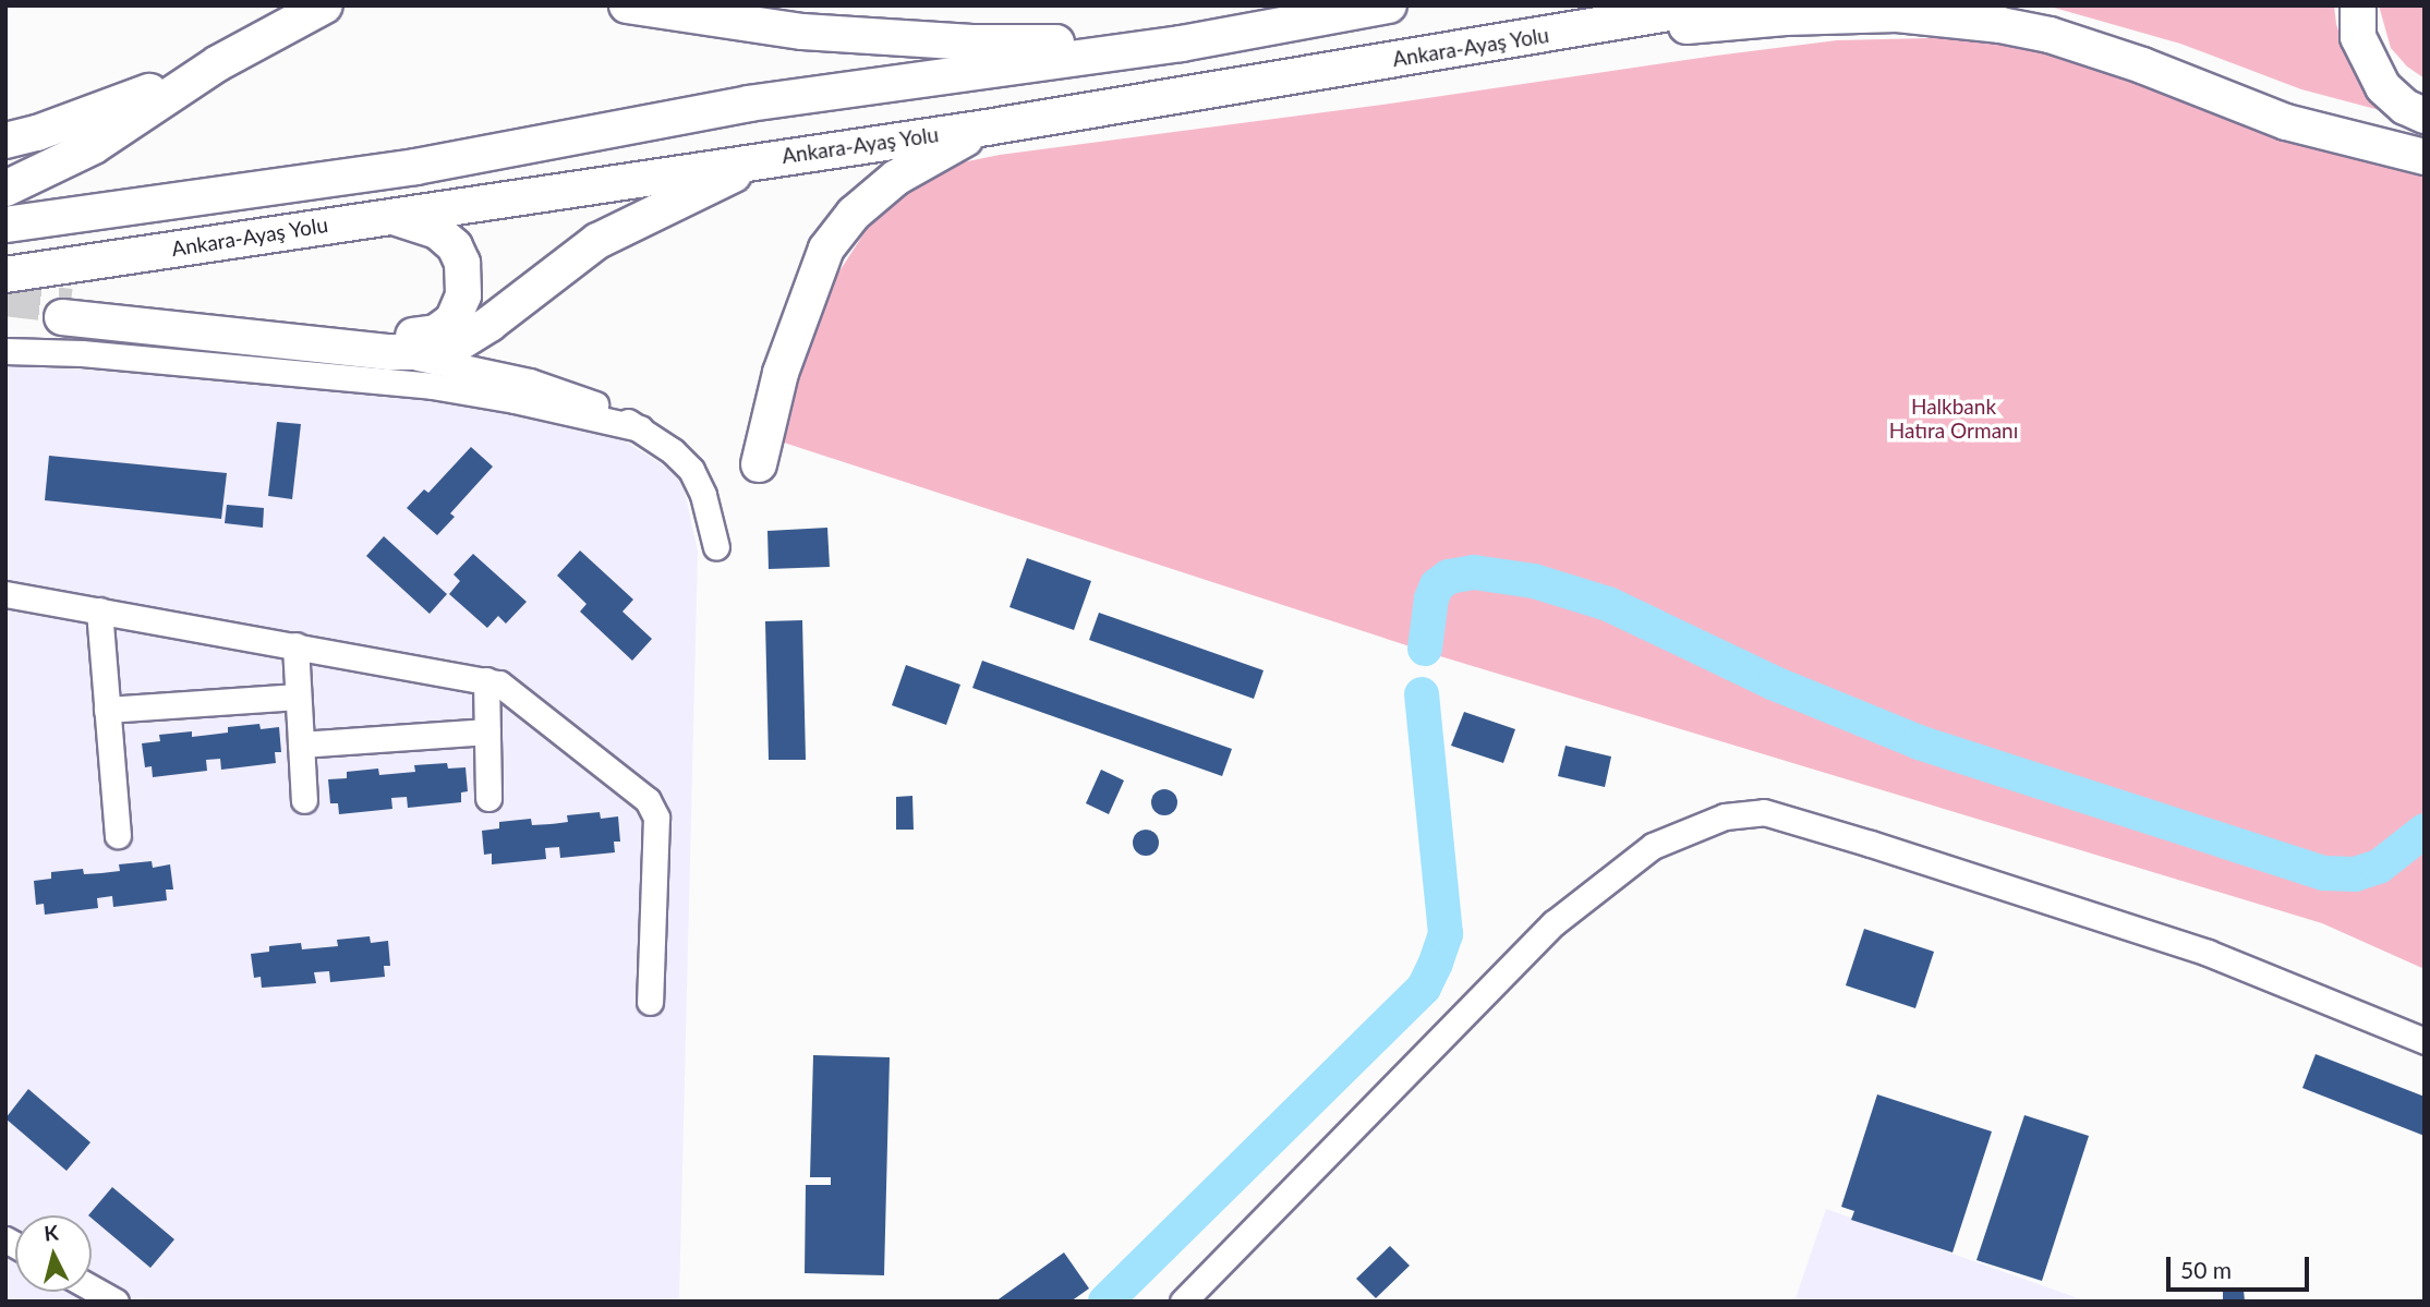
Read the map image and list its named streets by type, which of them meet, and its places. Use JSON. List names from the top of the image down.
{
  "streets": {
    "highway": ["Ankara-Ayaş Yolu"]
  },
  "parks": ["Halkbank Hatıra Ormanı"],
  "scale_bar": "50 m",
  "north": "top"
}
